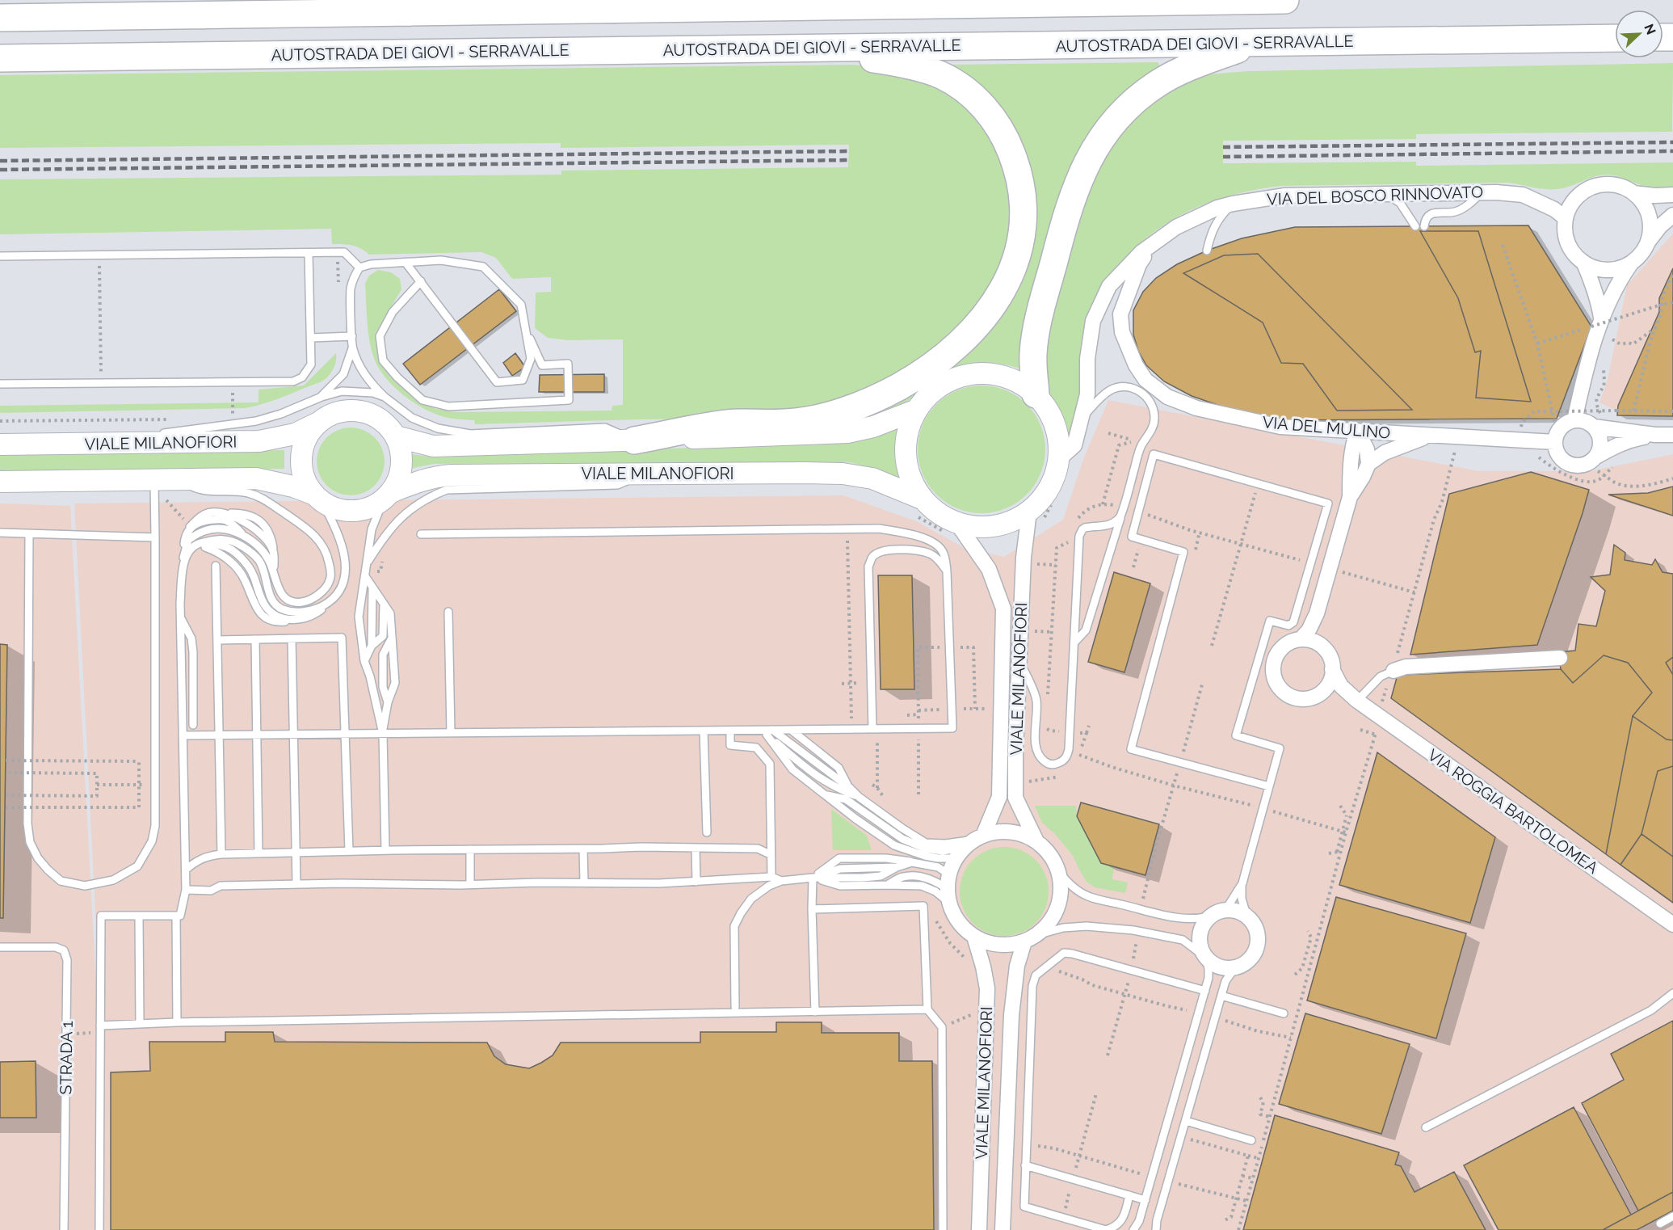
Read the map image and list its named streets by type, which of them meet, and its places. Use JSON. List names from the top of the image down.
{
  "streets": {
    "highway": ["AUTOSTRADA DEI GIOVI - SERRAVALLE"],
    "main road": ["VIALE MILANOFIORI"],
    "street": ["VIA DEL BOSCO RINNOVATO", "VIA DEL MULINO", "VIA ROGGIA BARTOLOMEA"],
    "lane": ["STRADA 1"]
  },
  "crossings": [
    ["VIA DEL BOSCO RINNOVATO", "VIA DEL MULINO"],
    ["VIA DEL BOSCO RINNOVATO", "VIALE MILANOFIORI"]
  ],
  "north": "top right"
}
